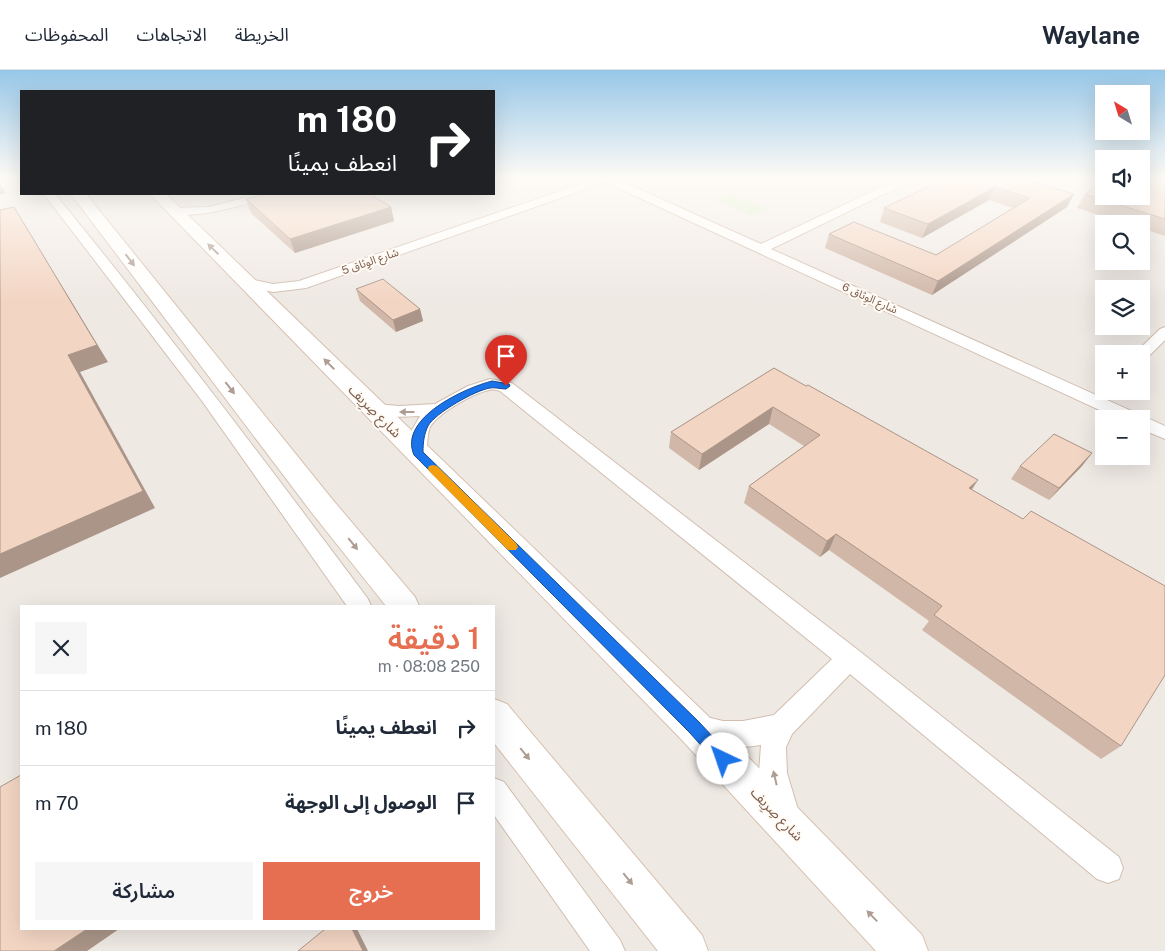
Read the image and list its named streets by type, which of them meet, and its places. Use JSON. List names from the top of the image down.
{
  "streets": {
    "street": ["شارع الوِثاق 5", "شارع الوِثاق 6", "شارع صِرِيف"]
  },
  "crossings": [
    ["شارع الوِثاق 5", "شارع صِرِيف"]
  ],
  "north": "top left",
  "page": {
    "header": "Waylane",
    "nav": ["الخريطة", "الاتجاهات", "المحفوظات"],
    "map_buttons": ["+", "−"],
    "turn": ["180 m", "انعطف يمينًا"],
    "heading": ["1 دقيقة", "250 m · 08:08"],
    "list": [
      {
        "name": "انعطف يمينًا",
        "value": "180 m"
      },
      {
        "name": "الوصول إلى الوجهة",
        "value": "70 m"
      }
    ],
    "buttons": ["خروج", "مشاركة"]
  }
}
